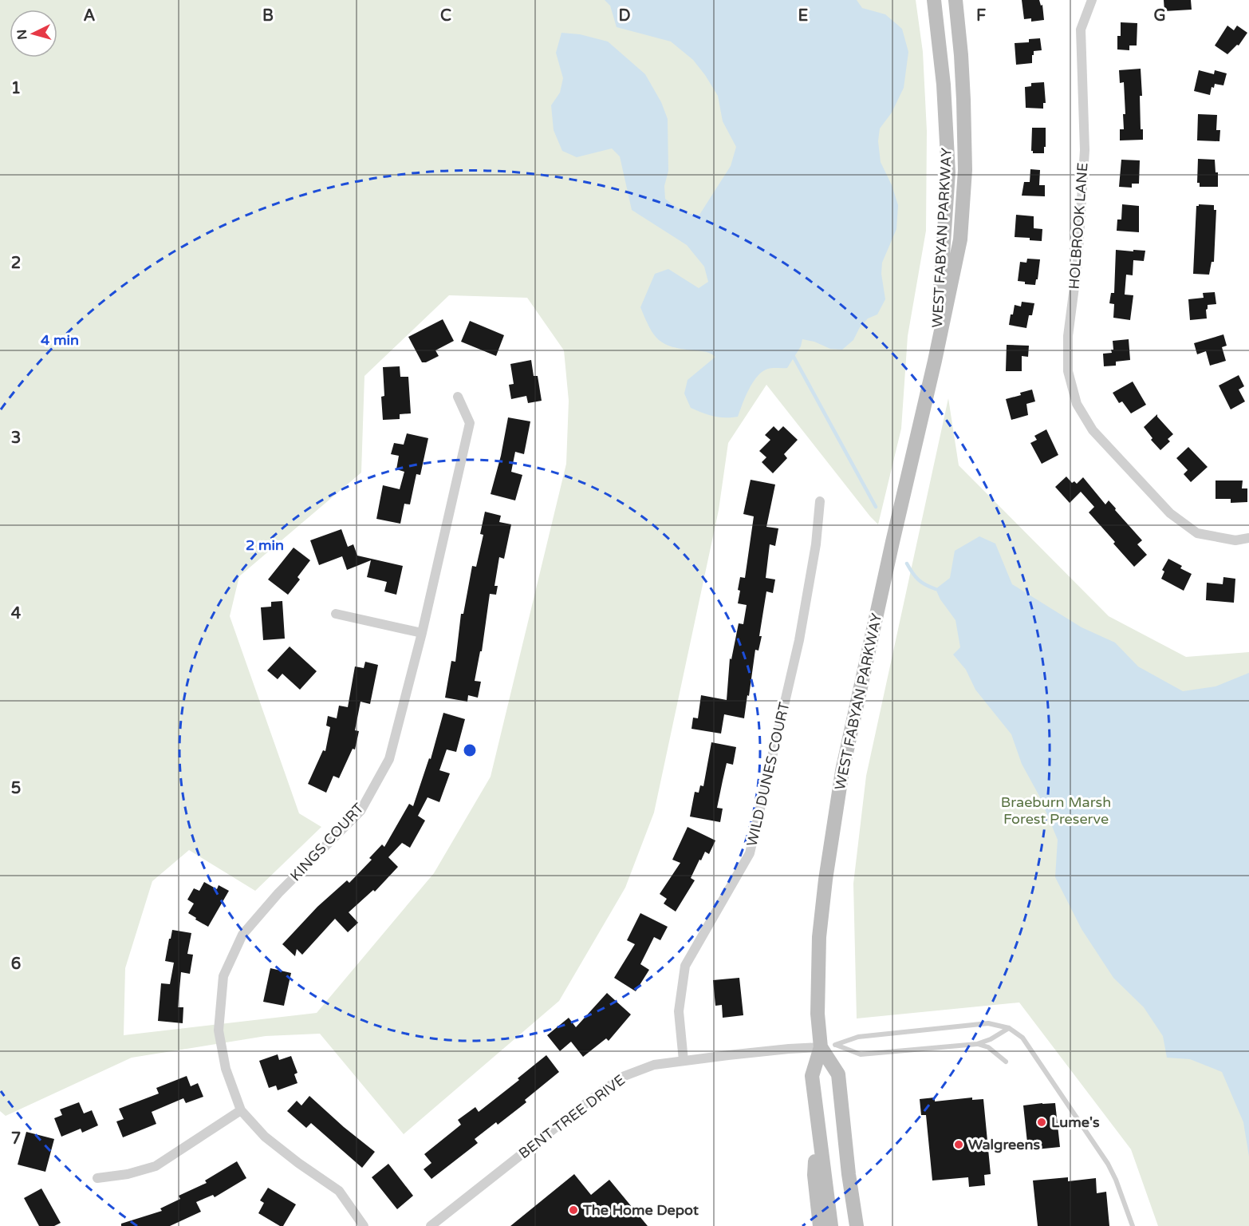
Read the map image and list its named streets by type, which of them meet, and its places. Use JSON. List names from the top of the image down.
{
  "streets": {
    "main road": ["WEST FABYAN PARKWAY"],
    "street": [
      "HOLBROOK LANE",
      "WILD DUNES COURT",
      "KINGS COURT",
      "BENT TREE DRIVE"
    ]
  },
  "crossings": [
    ["WEST FABYAN PARKWAY", "BENT TREE DRIVE"],
    ["WILD DUNES COURT", "BENT TREE DRIVE"]
  ],
  "parks": ["Braeburn Marsh Forest Preserve"],
  "places": ["Lume's", "Walgreens", "The Home Depot"],
  "north": "left",
  "grid": {
    "columns": [
      "A",
      "B",
      "C",
      "D",
      "E",
      "F",
      "G"
    ],
    "rows": [
      "1",
      "2",
      "3",
      "4",
      "5",
      "6",
      "7"
    ]
  },
  "rings": ["4 min", "2 min"]
}
